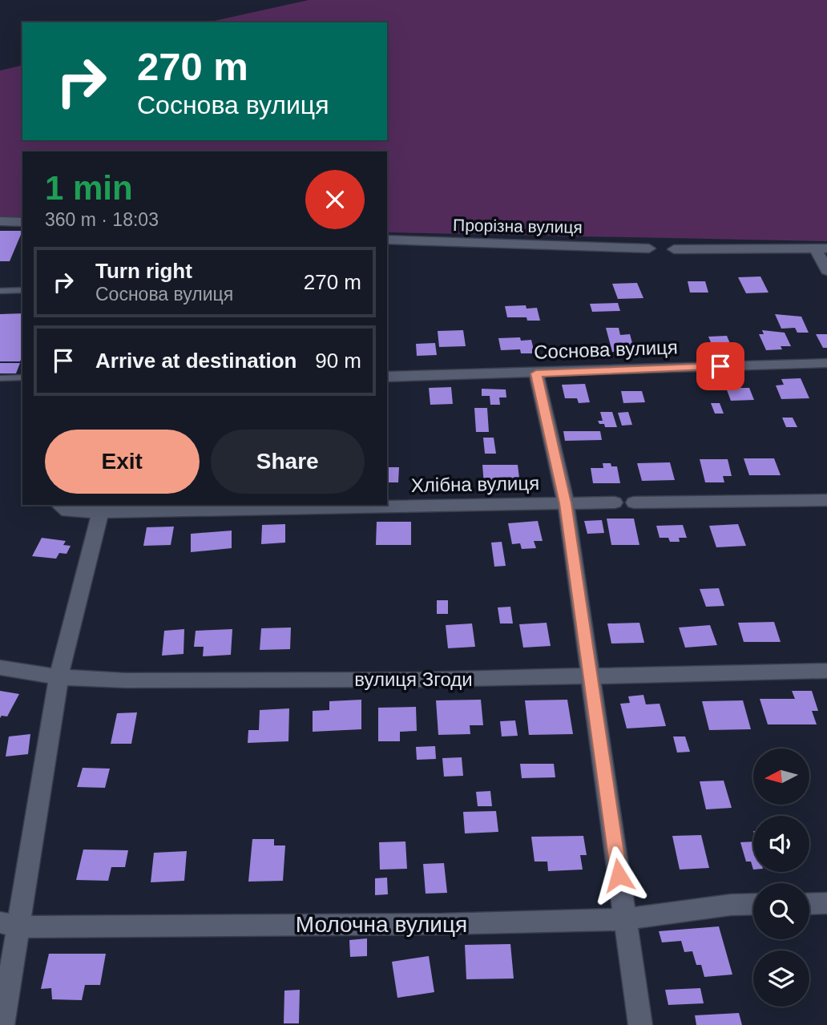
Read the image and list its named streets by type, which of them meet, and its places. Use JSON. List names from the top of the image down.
{
  "streets": {
    "street": [
      "Прорізна вулиця",
      "Соснова вулиця",
      "Хлібна вулиця",
      "вулиця Згоди",
      "Молочна вулиця"
    ]
  },
  "north": "left",
  "page": {
    "turn": ["270 m", "Соснова вулиця"],
    "heading": ["1 min", "360 m · 18:03"],
    "list": [
      {
        "name": "Turn right",
        "note": "Соснова вулиця",
        "value": "270 m"
      },
      {
        "name": "Arrive at destination",
        "value": "90 m"
      }
    ],
    "buttons": ["Exit", "Share"]
  }
}
